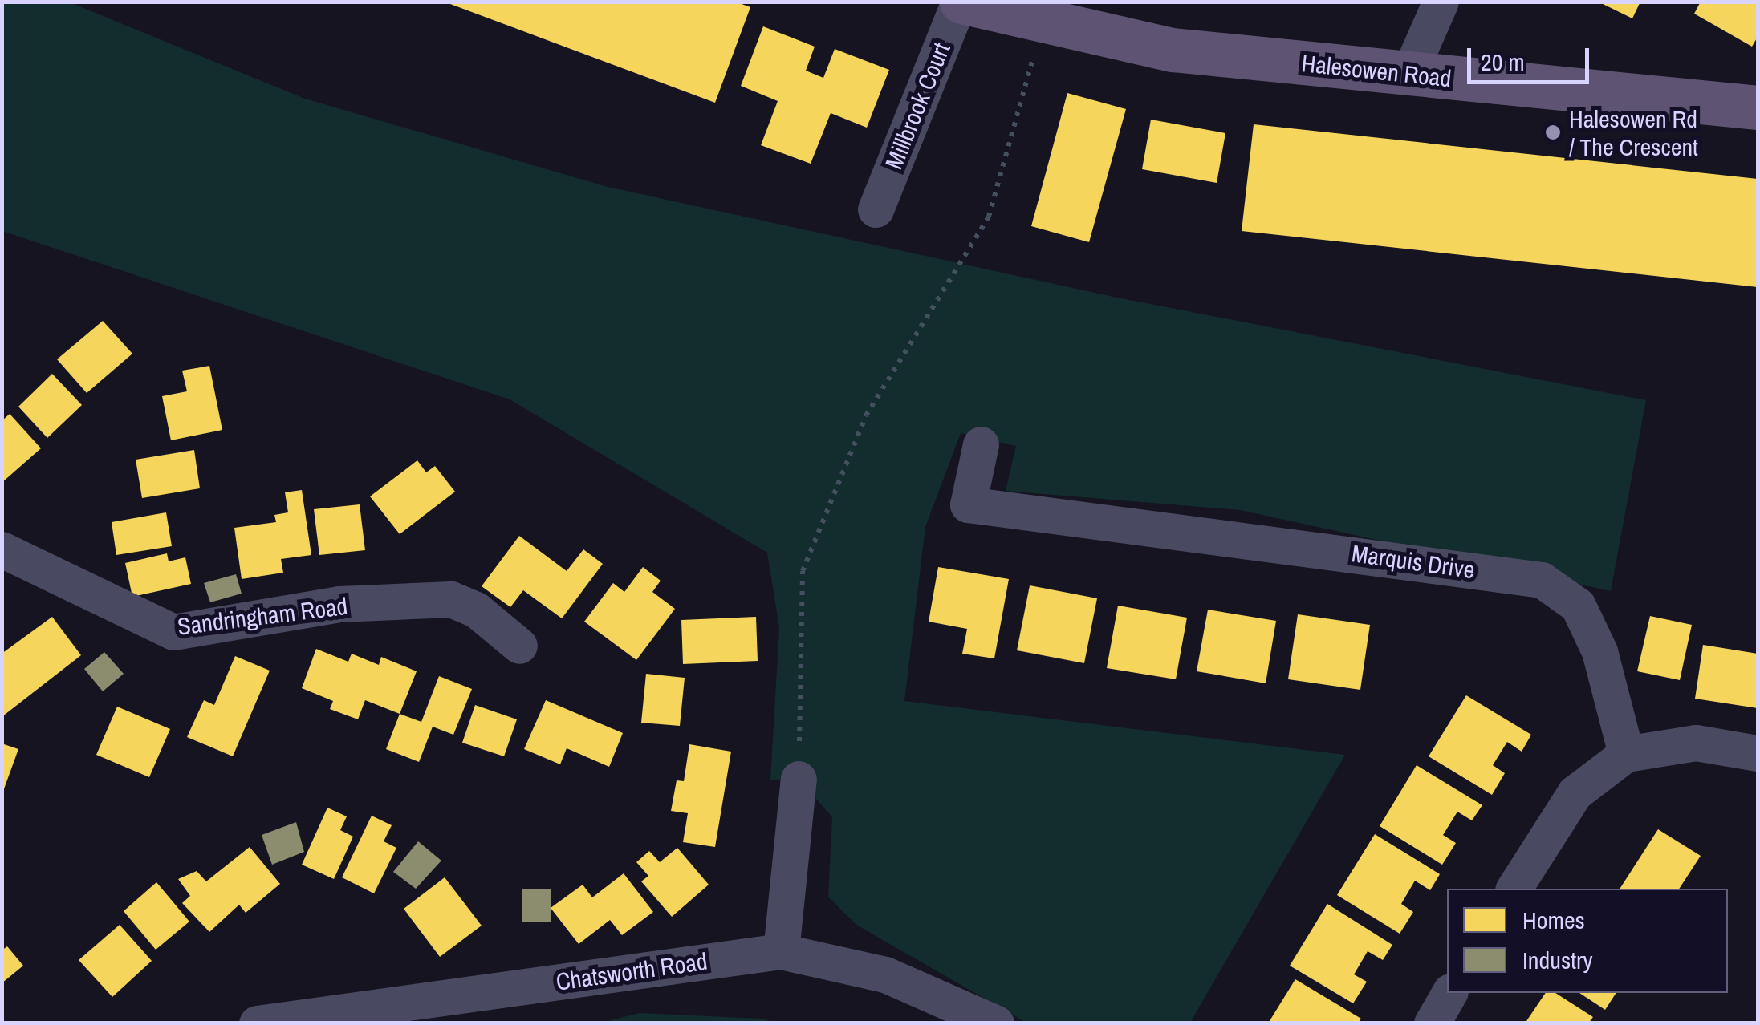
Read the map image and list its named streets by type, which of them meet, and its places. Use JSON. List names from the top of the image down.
{
  "streets": {
    "main road": ["Halesowen Road"],
    "street": [
      "Millbrook Court",
      "Marquis Drive",
      "Sandringham Road",
      "Chatsworth Road"
    ]
  },
  "crossings": [
    ["Halesowen Road", "Millbrook Court"]
  ],
  "places": ["Halesowen Rd / The Crescent"],
  "legend": ["Homes", "Industry"],
  "scale_bar": "20 m"
}
